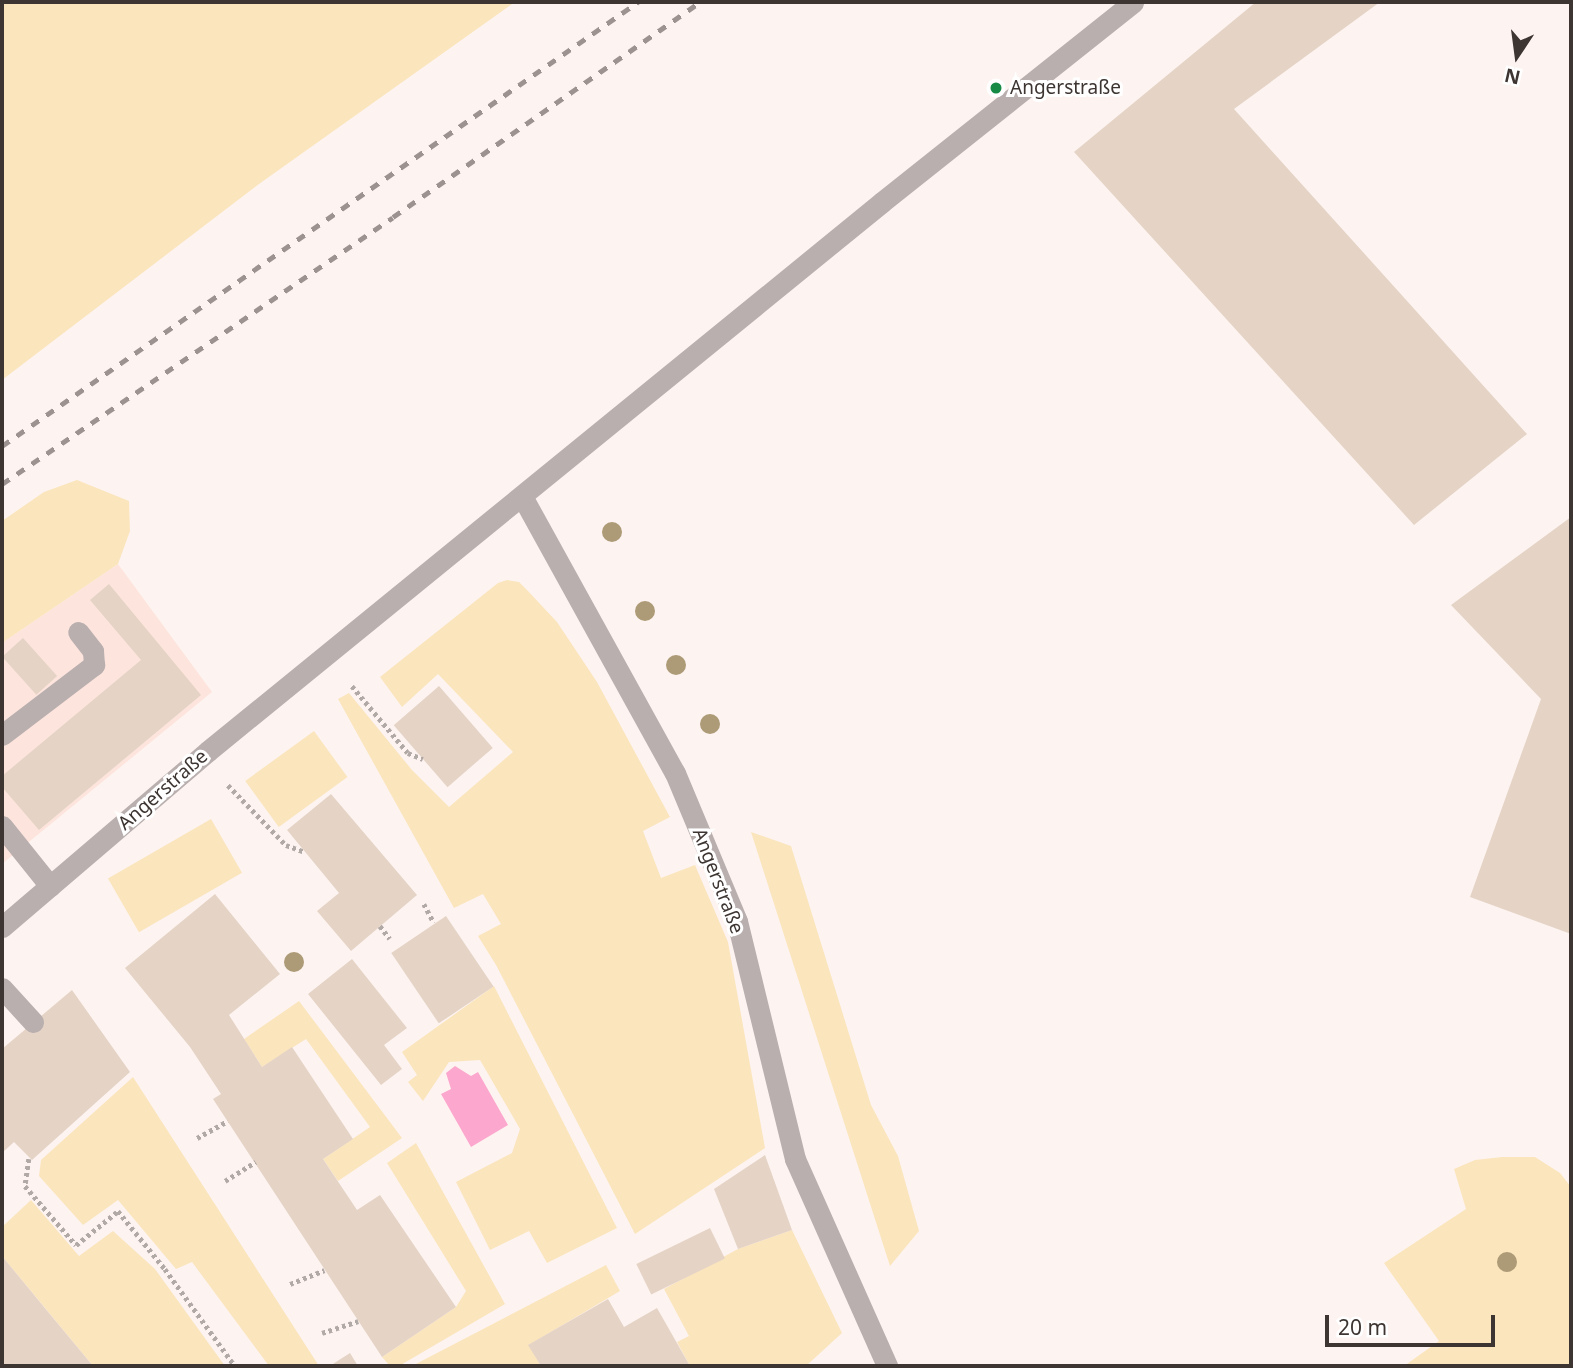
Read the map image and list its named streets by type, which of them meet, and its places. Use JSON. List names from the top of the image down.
{
  "streets": {
    "street": ["Angerstraße"]
  },
  "places": ["Angerstraße"],
  "scale_bar": "20 m",
  "north": "bottom"
}
